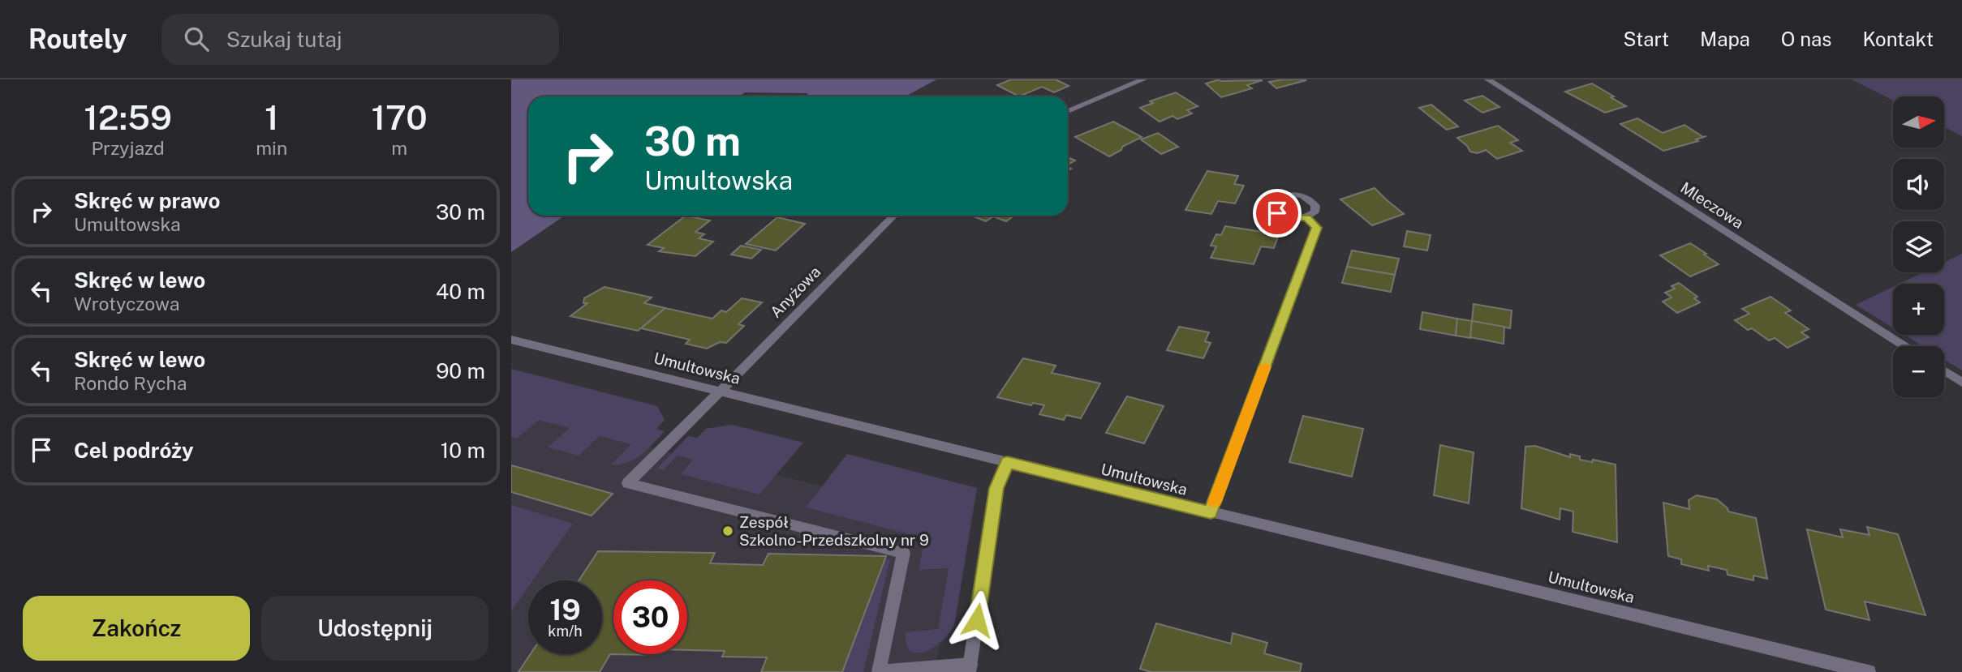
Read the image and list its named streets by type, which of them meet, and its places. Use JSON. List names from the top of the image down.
{
  "streets": {
    "street": ["Mleczowa", "Anyżowa", "Umultowska"]
  },
  "crossings": [
    ["Anyżowa", "Umultowska"]
  ],
  "places": ["Zespół Szkolno-Przedszkolny nr 9"],
  "north": "right",
  "page": {
    "header": "Routely",
    "search": "Szukaj tutaj",
    "nav": [
      "Start",
      "Mapa",
      "O nas",
      "Kontakt"
    ],
    "eta": [
      "12:59",
      "Przyjazd",
      "1",
      "min",
      "170",
      "m"
    ],
    "map_buttons": ["+", "−"],
    "turn": ["30 m", "Umultowska"],
    "list": [
      {
        "name": "Skręć w prawo",
        "note": "Umultowska",
        "value": "30 m"
      },
      {
        "name": "Skręć w lewo",
        "note": "Wrotyczowa",
        "value": "40 m"
      },
      {
        "name": "Skręć w lewo",
        "note": "Rondo Rycha",
        "value": "90 m"
      },
      {
        "name": "Cel podróży",
        "value": "10 m"
      }
    ],
    "speed": "19 km/h",
    "limit": "30",
    "buttons": ["Zakończ", "Udostępnij"]
  }
}
